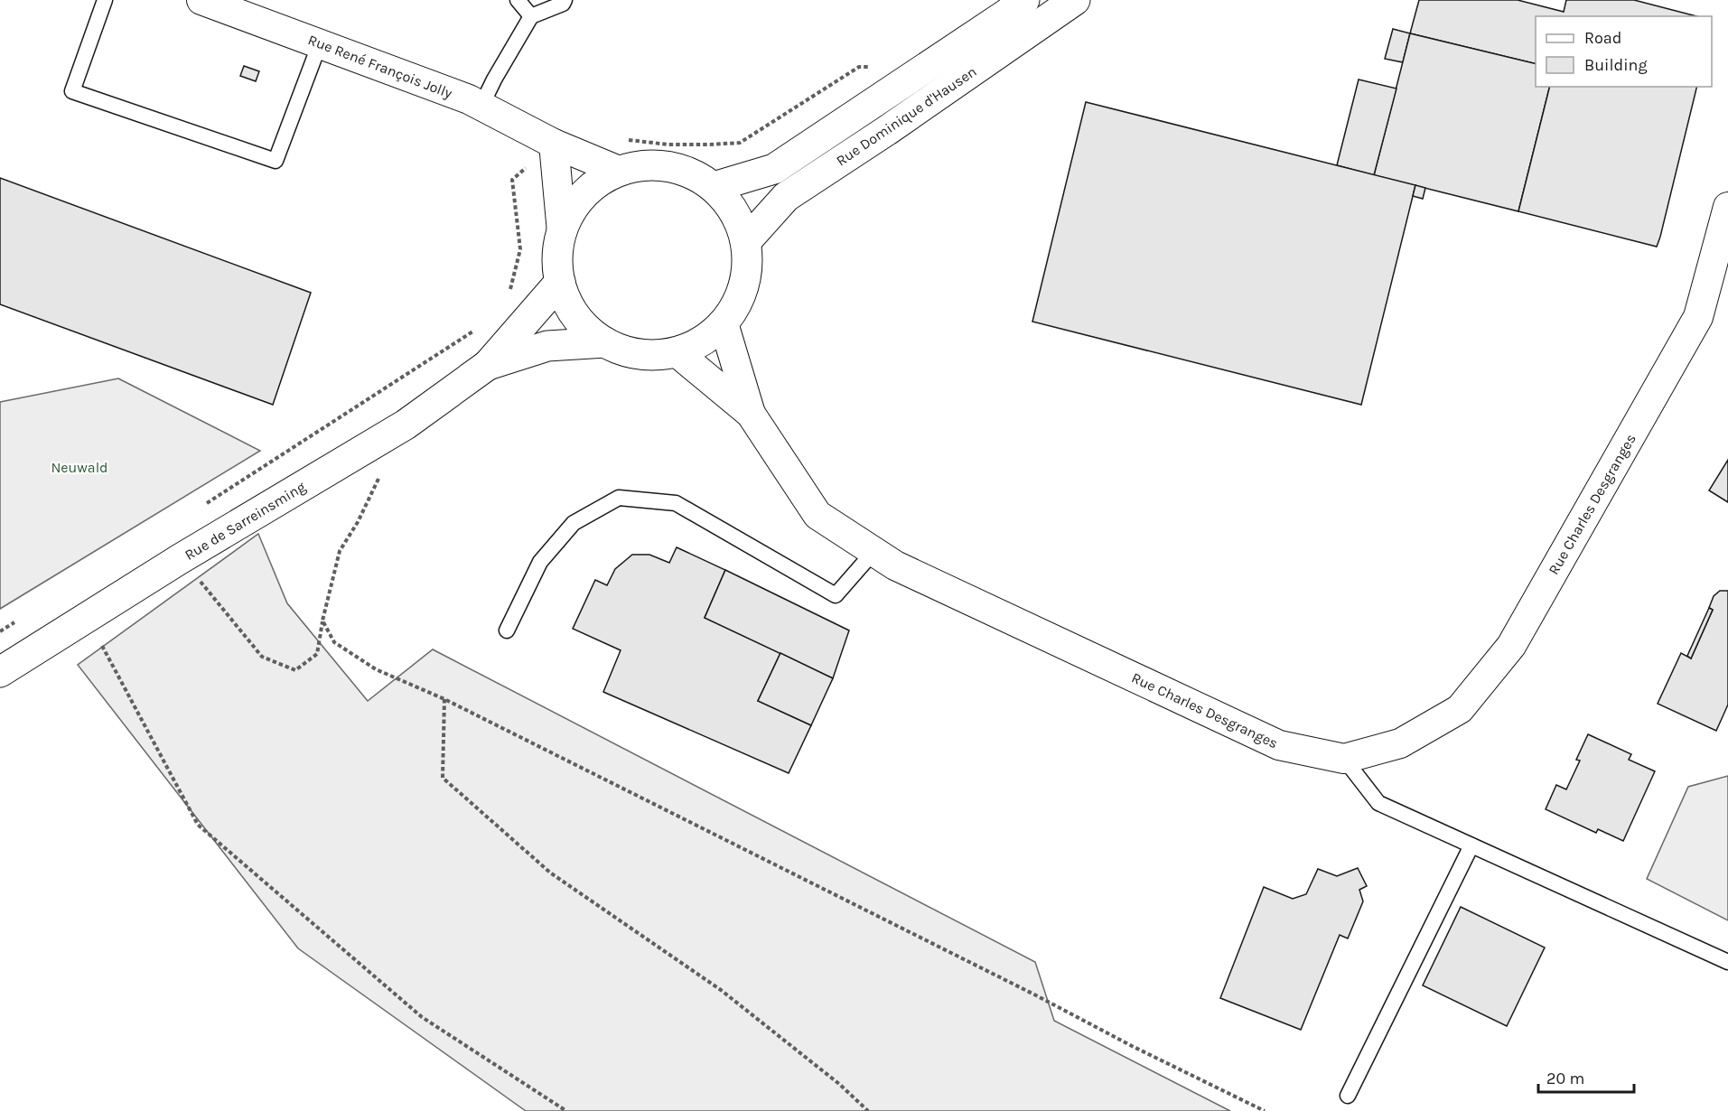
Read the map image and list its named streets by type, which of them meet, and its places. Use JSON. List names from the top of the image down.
{
  "streets": {
    "street": [
      "Rue René François Jolly",
      "Rue Dominique d'Hausen",
      "Rue Charles Desgranges",
      "Rue de Sarreinsming"
    ]
  },
  "crossings": [
    ["Rue René François Jolly", "Rue Dominique d'Hausen"],
    ["Rue René François Jolly", "Rue Charles Desgranges"],
    ["Rue René François Jolly", "Rue de Sarreinsming"],
    ["Rue Dominique d'Hausen", "Rue Charles Desgranges"],
    ["Rue Dominique d'Hausen", "Rue de Sarreinsming"],
    ["Rue Charles Desgranges", "Rue de Sarreinsming"]
  ],
  "parks": ["Neuwald"],
  "legend": ["Road", "Building"],
  "scale_bar": "20 m"
}
